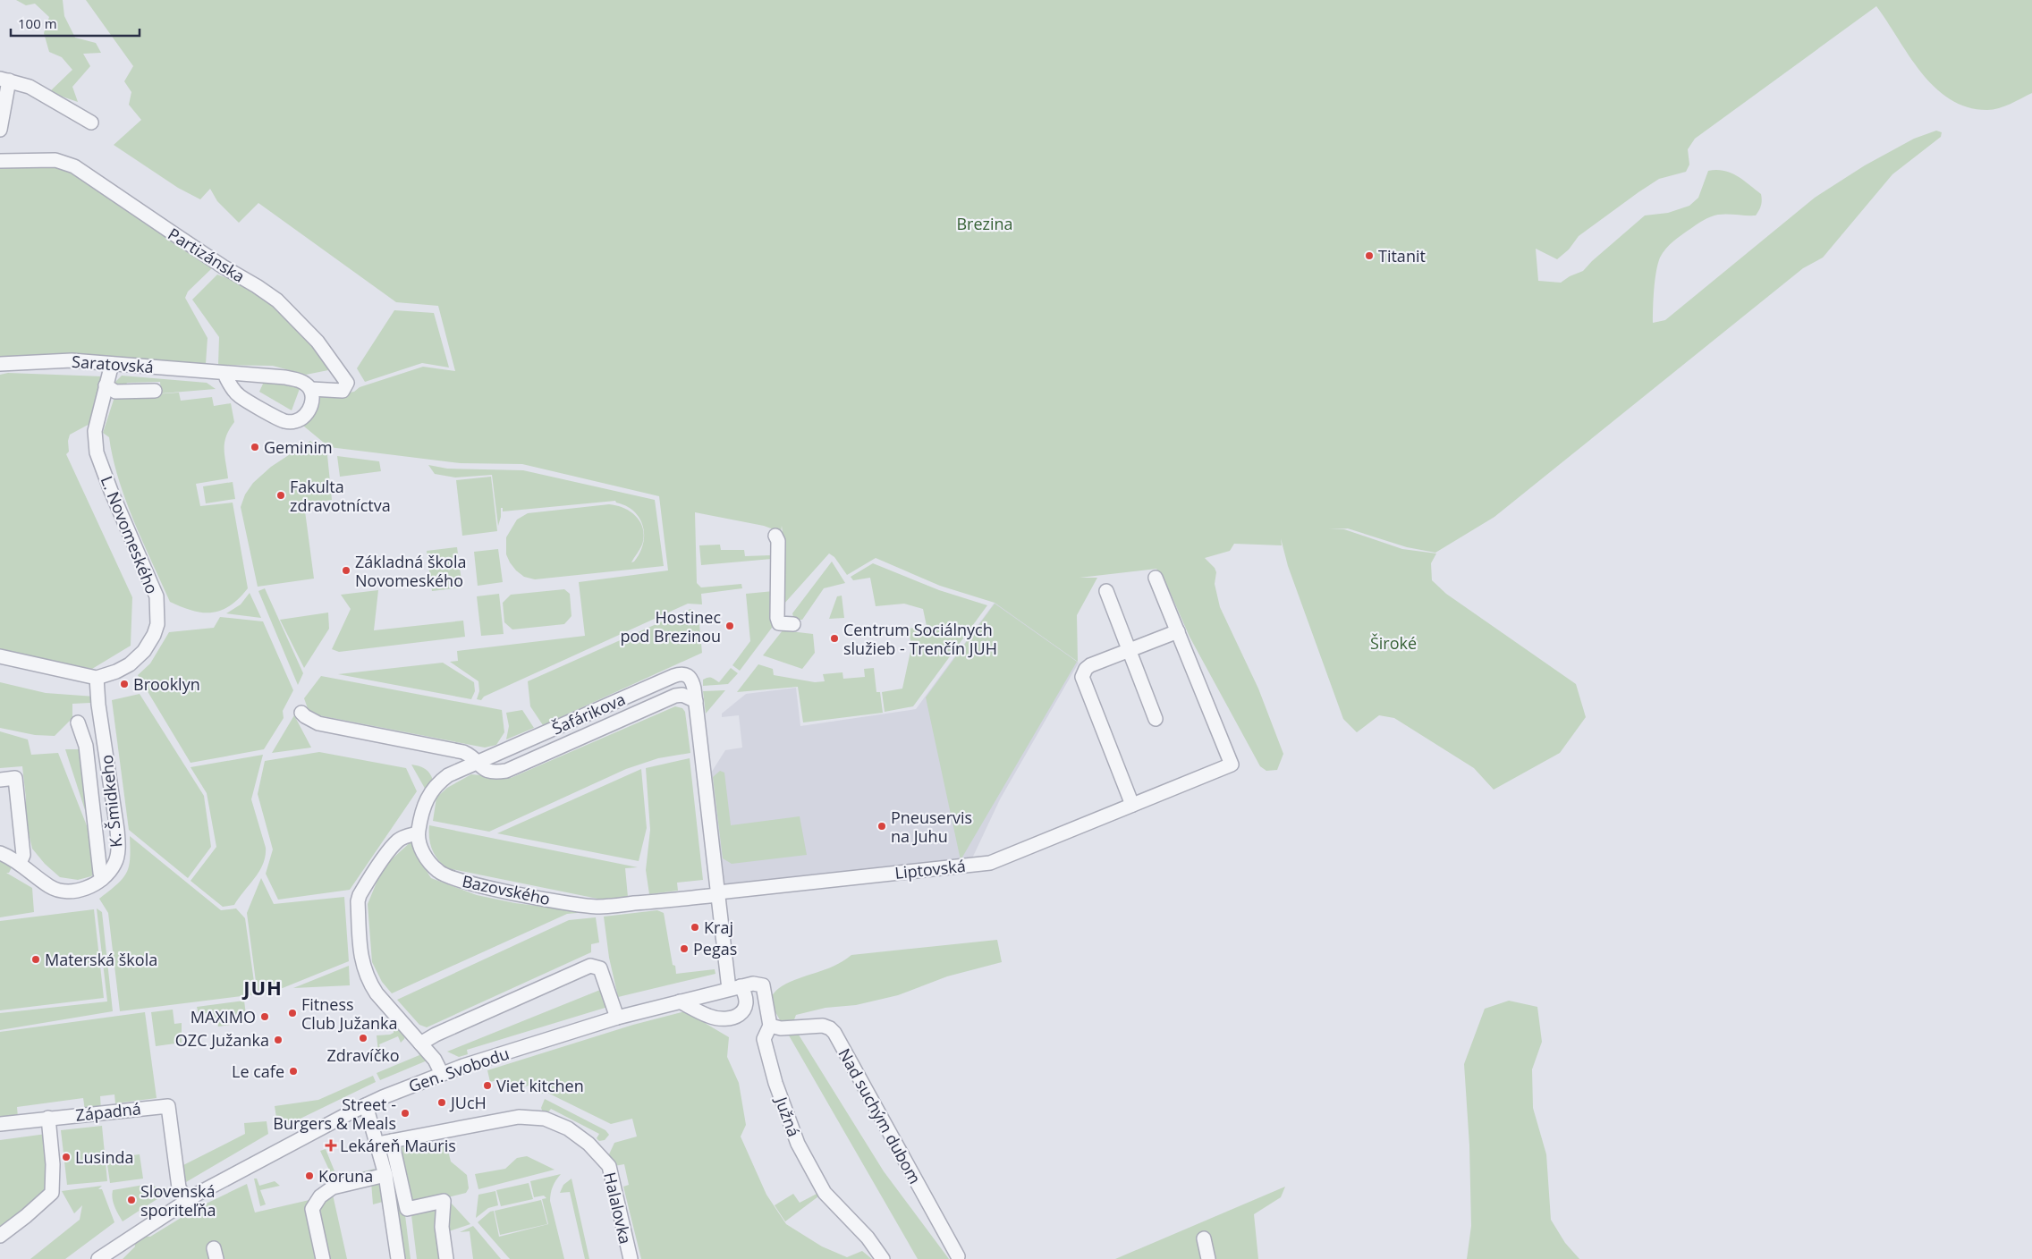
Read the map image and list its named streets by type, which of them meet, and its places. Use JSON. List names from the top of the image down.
{
  "streets": {
    "street": [
      "Partizánska",
      "Saratovská",
      "L. Novomeského",
      "Šafárikova",
      "K. Šmidkeho",
      "Liptovská",
      "Bazovského",
      "Gen. Svobodu",
      "Západná",
      "Nad suchým dubom",
      "Južná",
      "Halalovka"
    ]
  },
  "crossings": [
    ["Partizánska", "Saratovská"],
    ["Saratovská", "L. Novomeského"],
    ["L. Novomeského", "K. Šmidkeho"],
    ["Liptovská", "Bazovského"],
    ["Gen. Svobodu", "Západná"],
    ["Gen. Svobodu", "Južná"],
    ["Nad suchým dubom", "Južná"]
  ],
  "districts": ["JUH"],
  "parks": ["Brezina", "Široké"],
  "places": {
    "other": [
      "Titanit",
      "Geminim",
      "Fakulta zdravotníctva",
      "Základná škola Novomeského",
      "Hostinec pod Brezinou",
      "Centrum Sociálnych služieb - Trenčín JUH",
      "Brooklyn",
      "Pneuservis na Juhu",
      "Kraj",
      "Pegas",
      "Materská škola",
      "Fitness Club Južanka",
      "MAXIMO",
      "Zdravíčko",
      "OZC Južanka",
      "Le cafe",
      "Viet kitchen",
      "JUcH",
      "Street - Burgers & Meals",
      "Lusinda",
      "Koruna",
      "Slovenská sporiteľňa"
    ],
    "health": ["Lekáreň Mauris"]
  },
  "scale_bar": "100 m"
}
